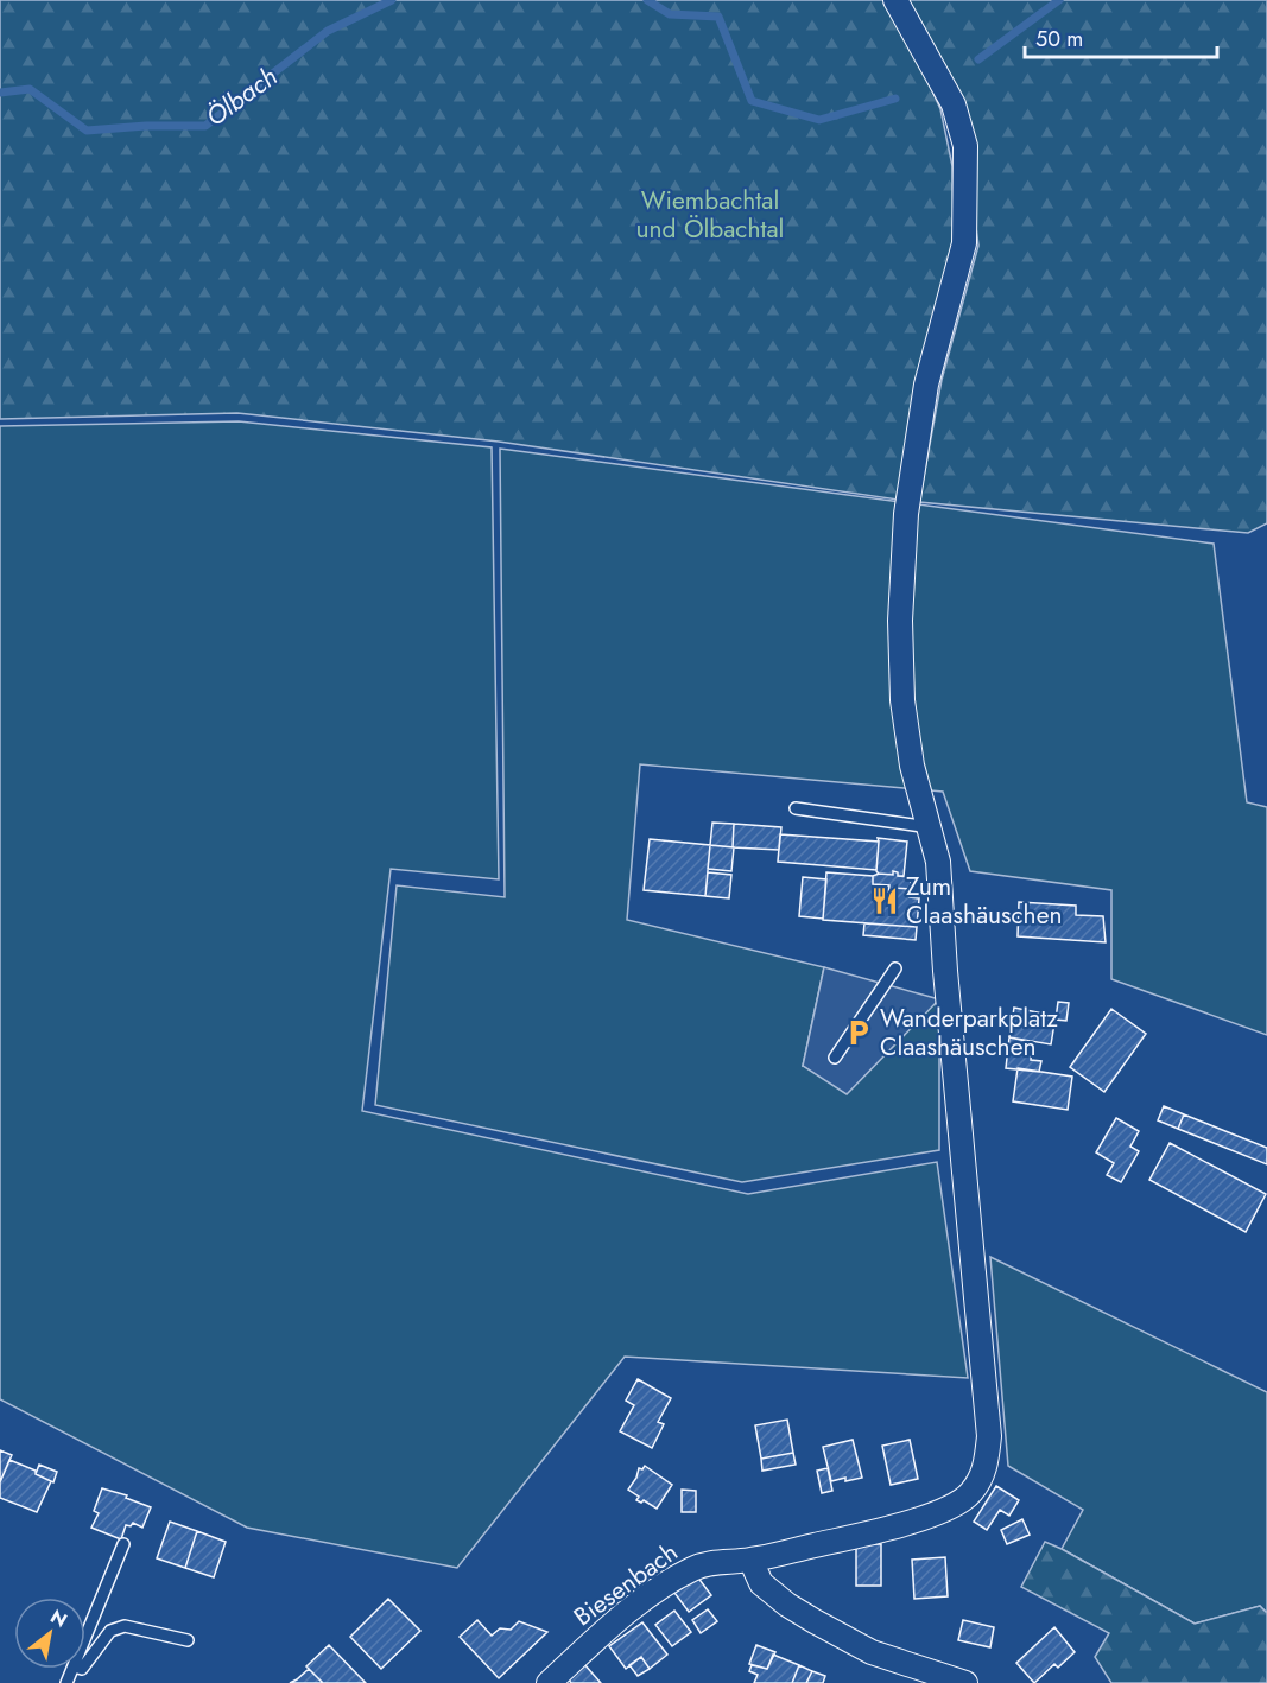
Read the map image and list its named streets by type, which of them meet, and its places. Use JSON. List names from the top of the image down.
{
  "streets": {
    "street": ["Biesenbach"]
  },
  "water": ["Ölbach"],
  "parks": ["Wiembachtal und Ölbachtal"],
  "places": {
    "restaurant": ["Zum Claashäuschen"],
    "parking": ["Wanderparkplatz Claashäuschen"]
  },
  "scale_bar": "50 m",
  "north": "top right"
}
